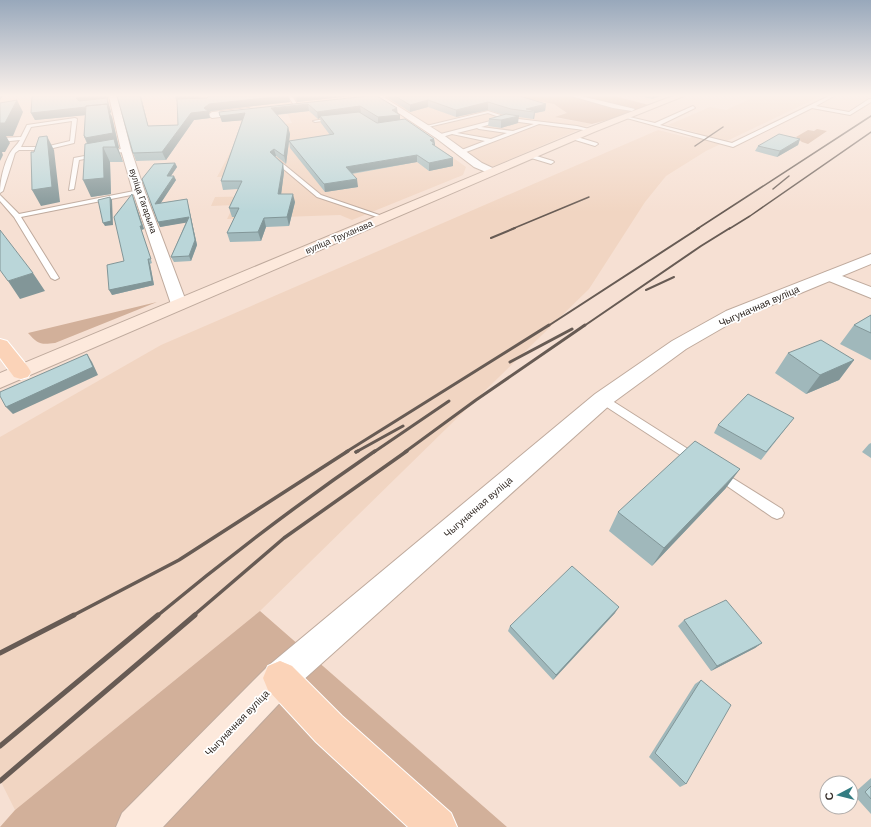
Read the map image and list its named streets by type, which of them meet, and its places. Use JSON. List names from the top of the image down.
{
  "streets": {
    "main road": ["вуліца Труханава", "Чыгуначная вуліца"],
    "street": ["вуліца Гагарына"]
  },
  "crossings": [
    ["вуліца Гагарына", "вуліца Труханава"]
  ],
  "north": "left"
}
